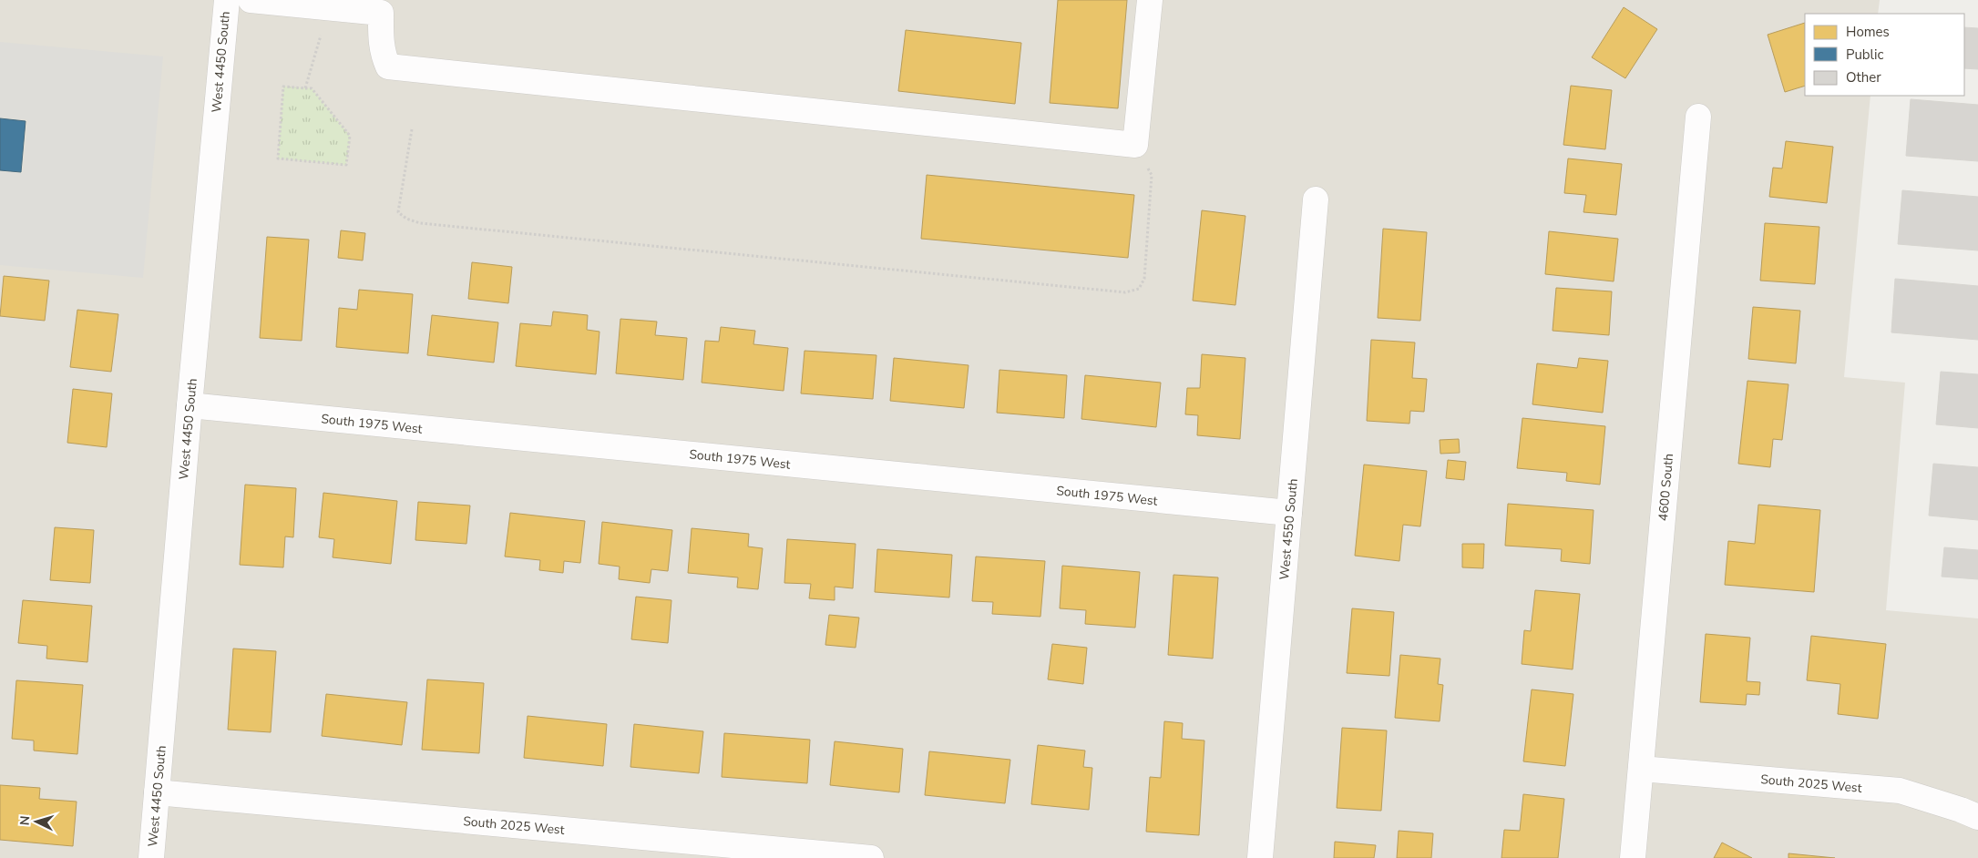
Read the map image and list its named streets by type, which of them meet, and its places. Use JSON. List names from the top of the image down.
{
  "streets": {
    "street": [
      "West 4450 South",
      "South 1975 West",
      "4600 South",
      "West 4550 South",
      "South 2025 West"
    ]
  },
  "crossings": [
    ["West 4450 South", "South 1975 West"],
    ["West 4450 South", "South 2025 West"],
    ["South 1975 West", "West 4550 South"],
    ["4600 South", "South 2025 West"]
  ],
  "legend": ["Homes", "Public", "Other"],
  "north": "left"
}
